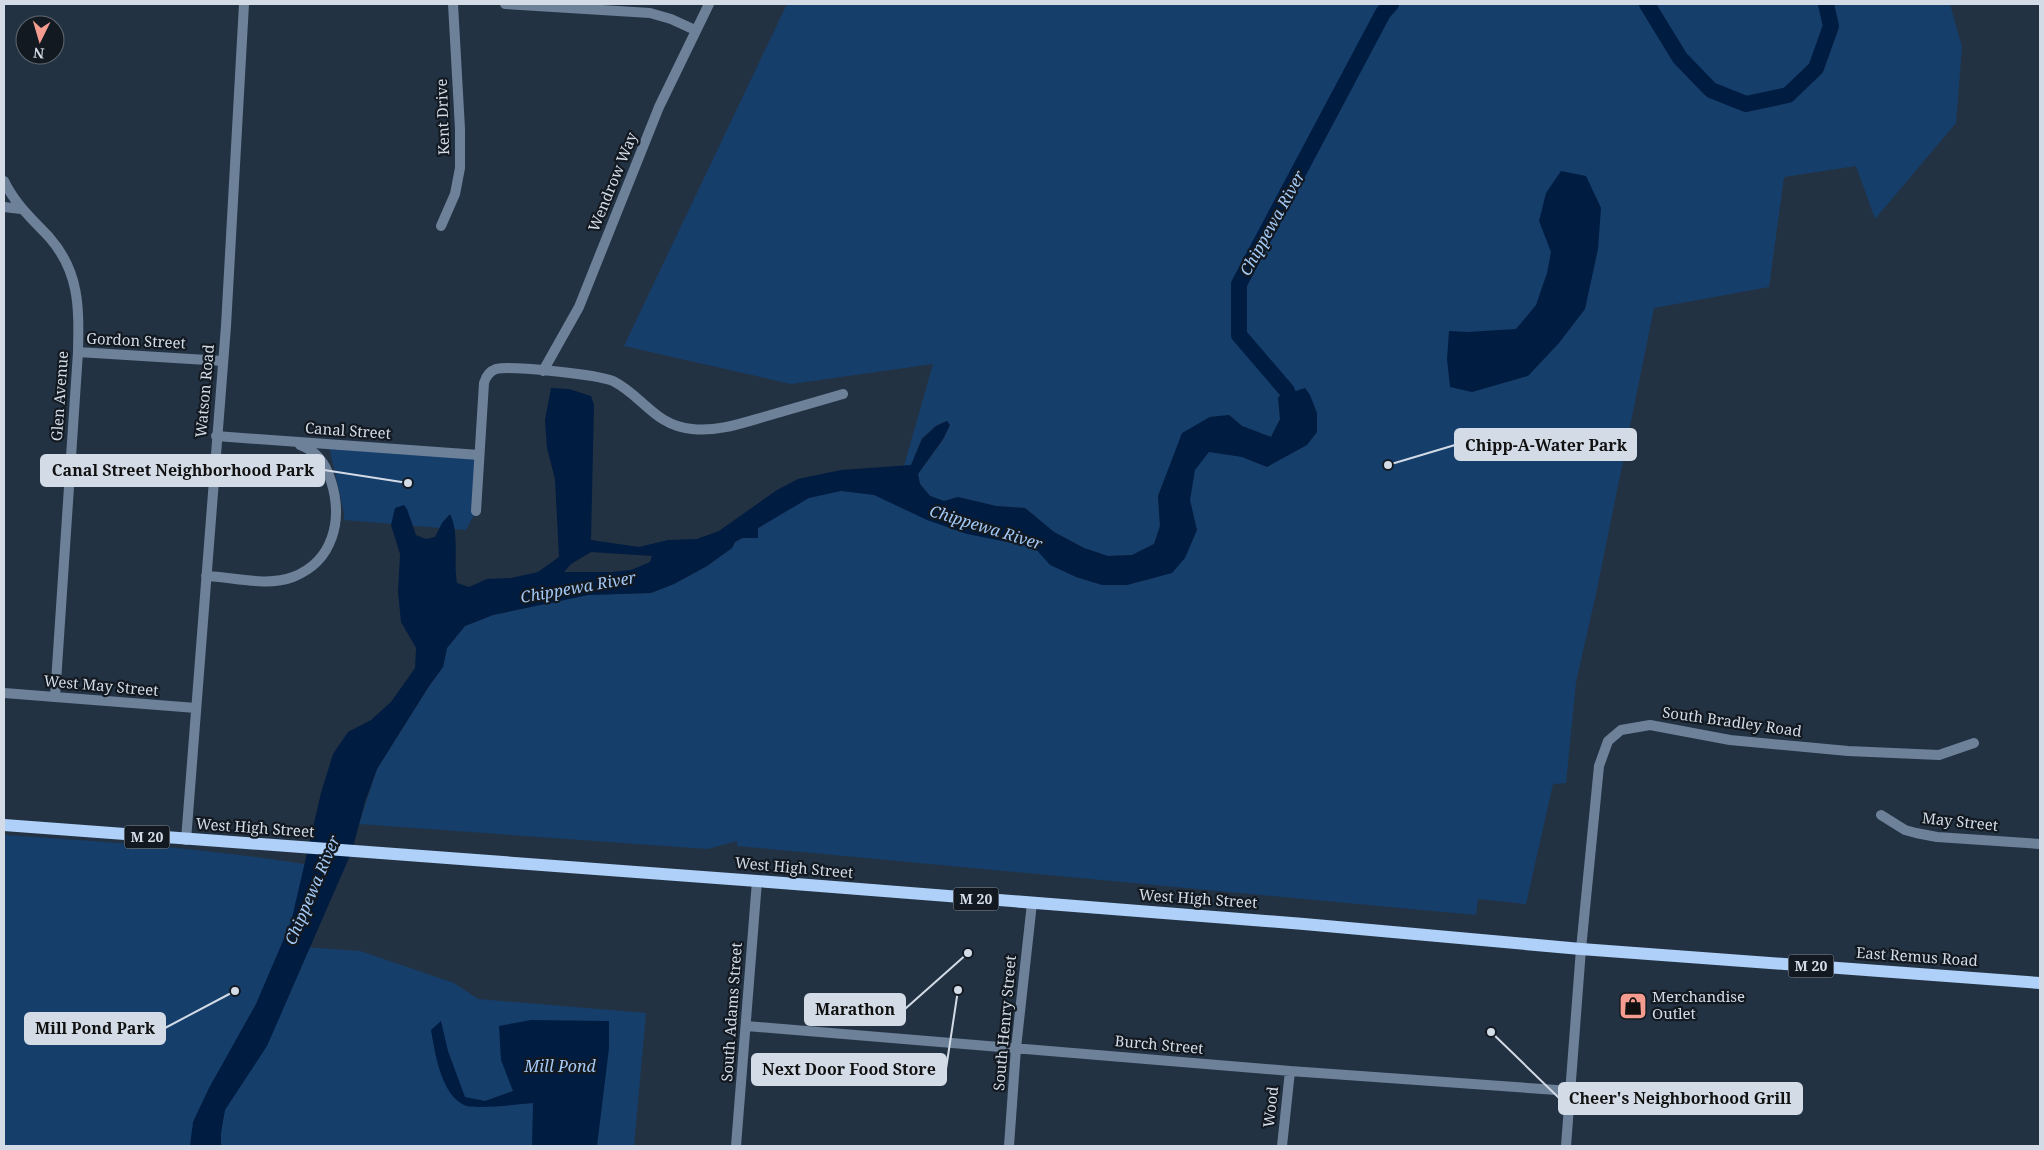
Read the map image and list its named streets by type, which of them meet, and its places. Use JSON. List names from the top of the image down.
{
  "streets": {
    "main road": ["West High Street", "M 20", "East Remus Road"],
    "street": [
      "Kent Drive",
      "Wendrow Way",
      "Gordon Street",
      "Watson Road",
      "Glen Avenue",
      "Canal Street",
      "West May Street",
      "South Bradley Road",
      "May Street",
      "South Adams Street",
      "South Henry Street",
      "Burch Street",
      "Wood"
    ]
  },
  "crossings": [
    ["Gordon Street", "Watson Road"],
    ["Gordon Street", "Glen Avenue"],
    ["Watson Road", "Canal Street"],
    ["Watson Road", "West May Street"],
    ["Watson Road", "West High Street"],
    ["Glen Avenue", "West May Street"],
    ["South Bradley Road", "West High Street"],
    ["South Bradley Road", "East Remus Road"],
    ["South Bradley Road", "Burch Street"],
    ["West High Street", "East Remus Road"],
    ["West High Street", "South Adams Street"],
    ["West High Street", "South Henry Street"],
    ["South Adams Street", "Burch Street"],
    ["South Henry Street", "Burch Street"],
    ["Burch Street", "Wood"]
  ],
  "water": ["Chippewa River", "Mill Pond"],
  "places": {
    "other": [
      "Chipp-A-Water Park",
      "Canal Street Neighborhood Park",
      "Marathon",
      "Next Door Food Store",
      "Mill Pond Park",
      "Cheer's Neighborhood Grill"
    ],
    "shop": ["Merchandise Outlet"]
  },
  "north": "bottom"
}
